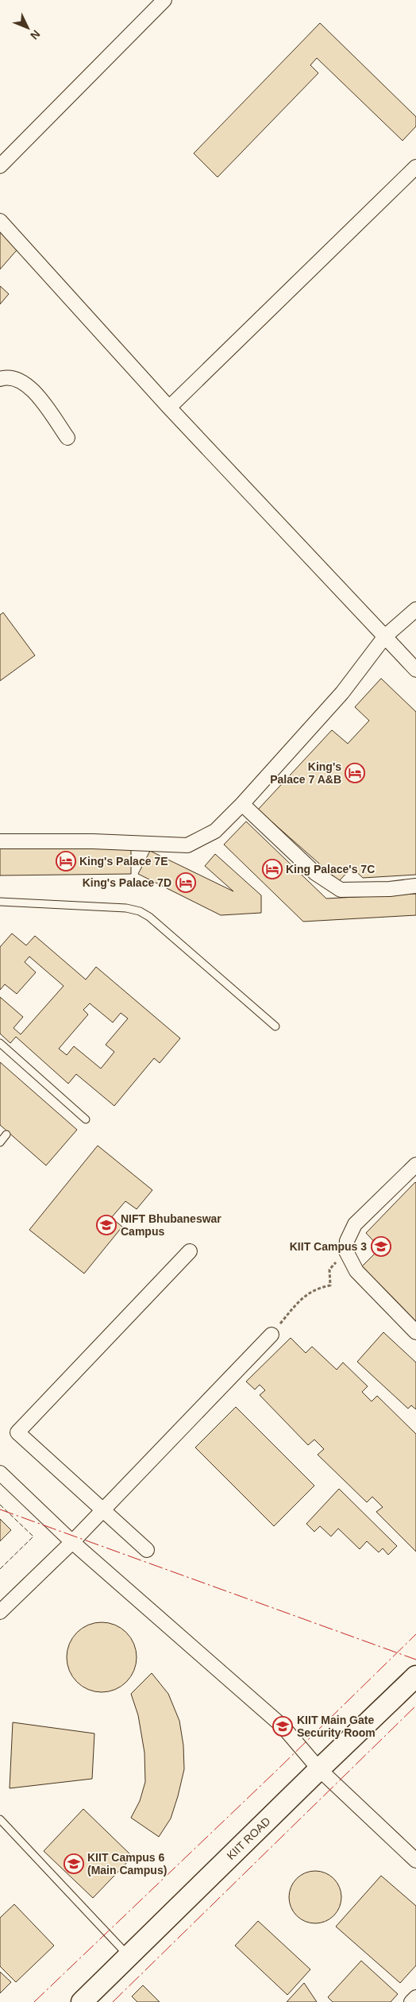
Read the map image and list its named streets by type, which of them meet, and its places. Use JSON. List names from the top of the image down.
{
  "streets": {
    "main road": ["KIIT ROAD"]
  },
  "places": {
    "hotel": [
      "King's Palace 7 A&B",
      "King's Palace 7E",
      "King Palace's 7C",
      "King's Palace 7D"
    ],
    "school or university": [
      "NIFT Bhubaneswar Campus",
      "KIIT Campus 3",
      "KIIT Main Gate Security Room",
      "KIIT Campus 6 (Main Campus)"
    ]
  },
  "north": "bottom right"
}
